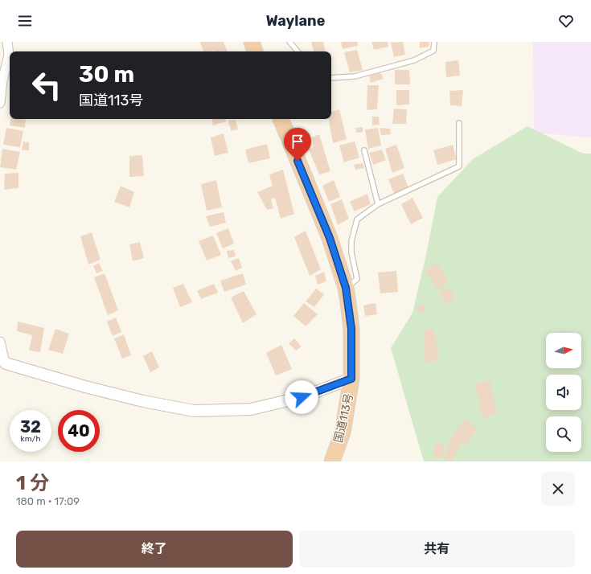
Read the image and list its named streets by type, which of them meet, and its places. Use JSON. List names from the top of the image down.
{
  "streets": {
    "highway": ["国道113号"]
  },
  "north": "right",
  "page": {
    "header": "Waylane",
    "turn": ["30 m", "国道113号"],
    "speed": "32 km/h",
    "limit": "40",
    "heading": ["1 分", "180 m · 17:09"],
    "buttons": ["終了", "共有"]
  }
}
